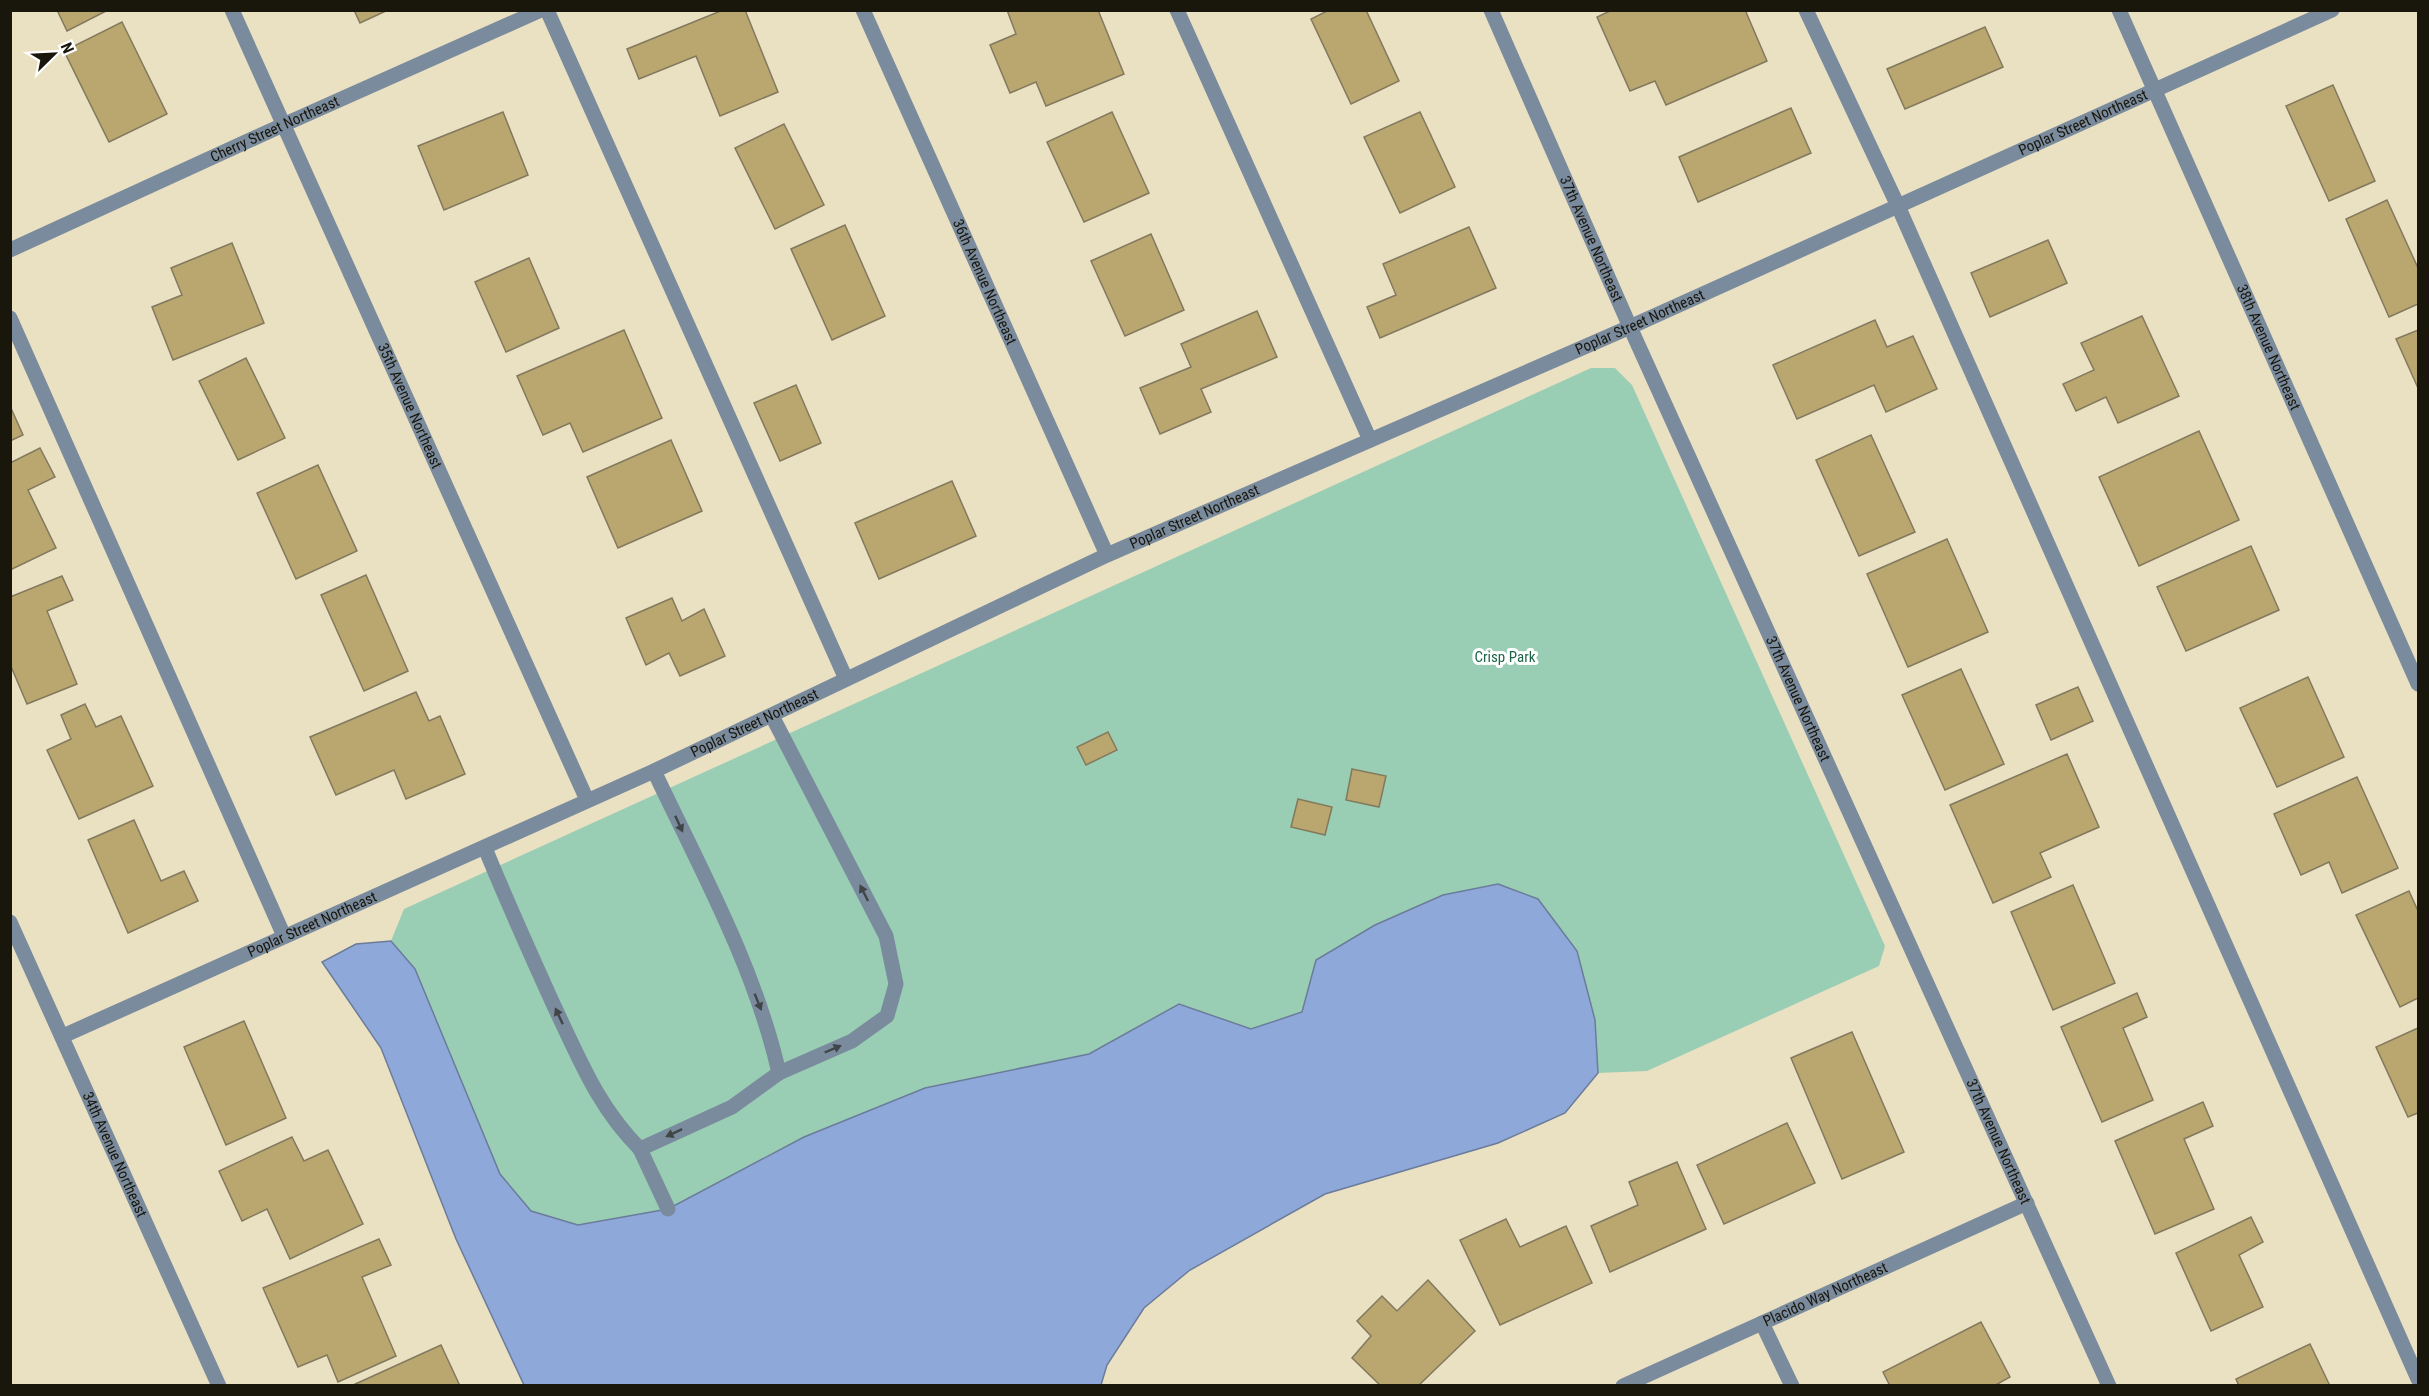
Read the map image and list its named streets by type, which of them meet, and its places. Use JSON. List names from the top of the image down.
{
  "streets": {
    "street": [
      "Poplar Street Northeast",
      "Cherry Street Northeast",
      "37th Avenue Northeast",
      "36th Avenue Northeast",
      "38th Avenue Northeast",
      "35th Avenue Northeast",
      "34th Avenue Northeast",
      "Placido Way Northeast"
    ]
  },
  "crossings": [
    ["Poplar Street Northeast", "37th Avenue Northeast"],
    ["Poplar Street Northeast", "36th Avenue Northeast"],
    ["Poplar Street Northeast", "38th Avenue Northeast"],
    ["Poplar Street Northeast", "35th Avenue Northeast"],
    ["Poplar Street Northeast", "34th Avenue Northeast"],
    ["Cherry Street Northeast", "35th Avenue Northeast"],
    ["37th Avenue Northeast", "Placido Way Northeast"]
  ],
  "parks": ["Crisp Park"],
  "north": "top right"
}
